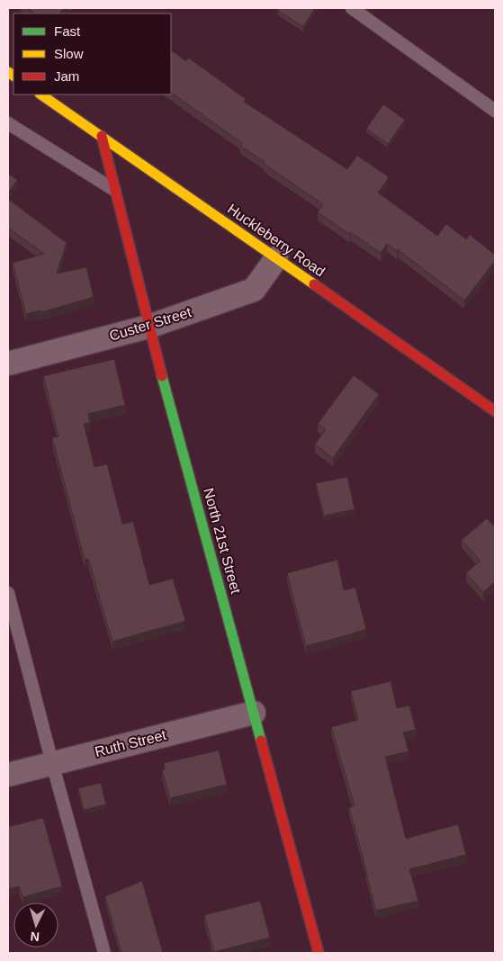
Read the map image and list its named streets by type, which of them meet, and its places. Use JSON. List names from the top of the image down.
{
  "streets": {
    "street": [
      "Huckleberry Road",
      "Custer Street",
      "North 21st Street",
      "Ruth Street"
    ]
  },
  "crossings": [
    ["Huckleberry Road", "Custer Street"],
    ["Huckleberry Road", "North 21st Street"],
    ["Custer Street", "North 21st Street"],
    ["North 21st Street", "Ruth Street"]
  ],
  "legend": ["Fast", "Slow", "Jam"],
  "north": "bottom"
}
